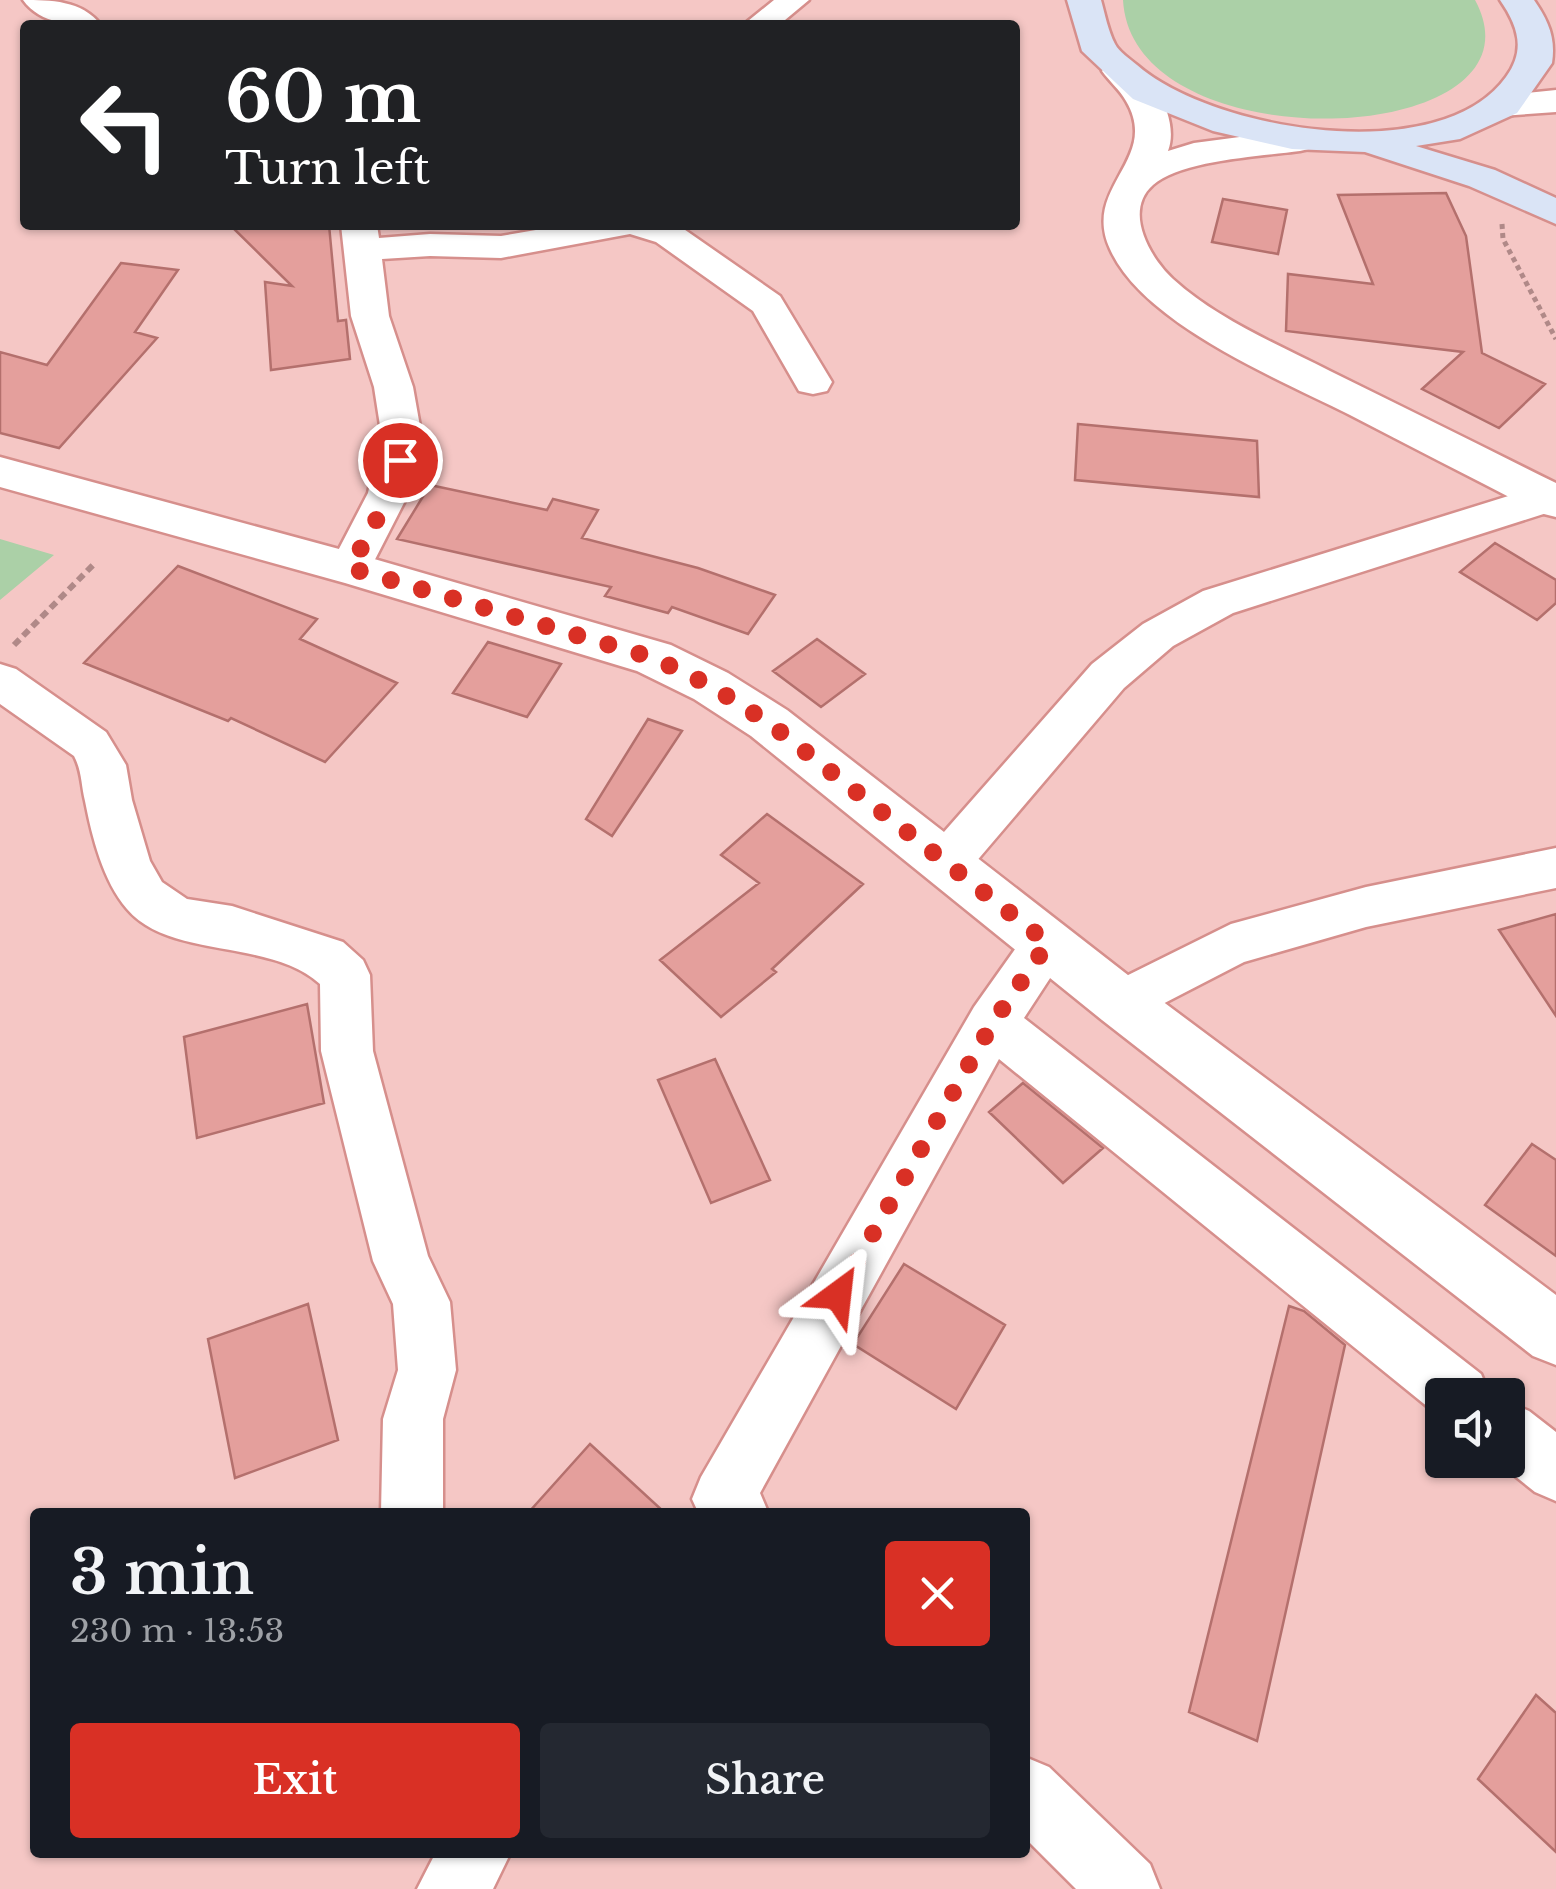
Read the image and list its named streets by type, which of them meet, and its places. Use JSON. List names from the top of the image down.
{
  "page": {
    "turn": ["60 m", "Turn left"],
    "heading": ["3 min", "230 m · 13:53"],
    "buttons": ["Exit", "Share"]
  }
}
